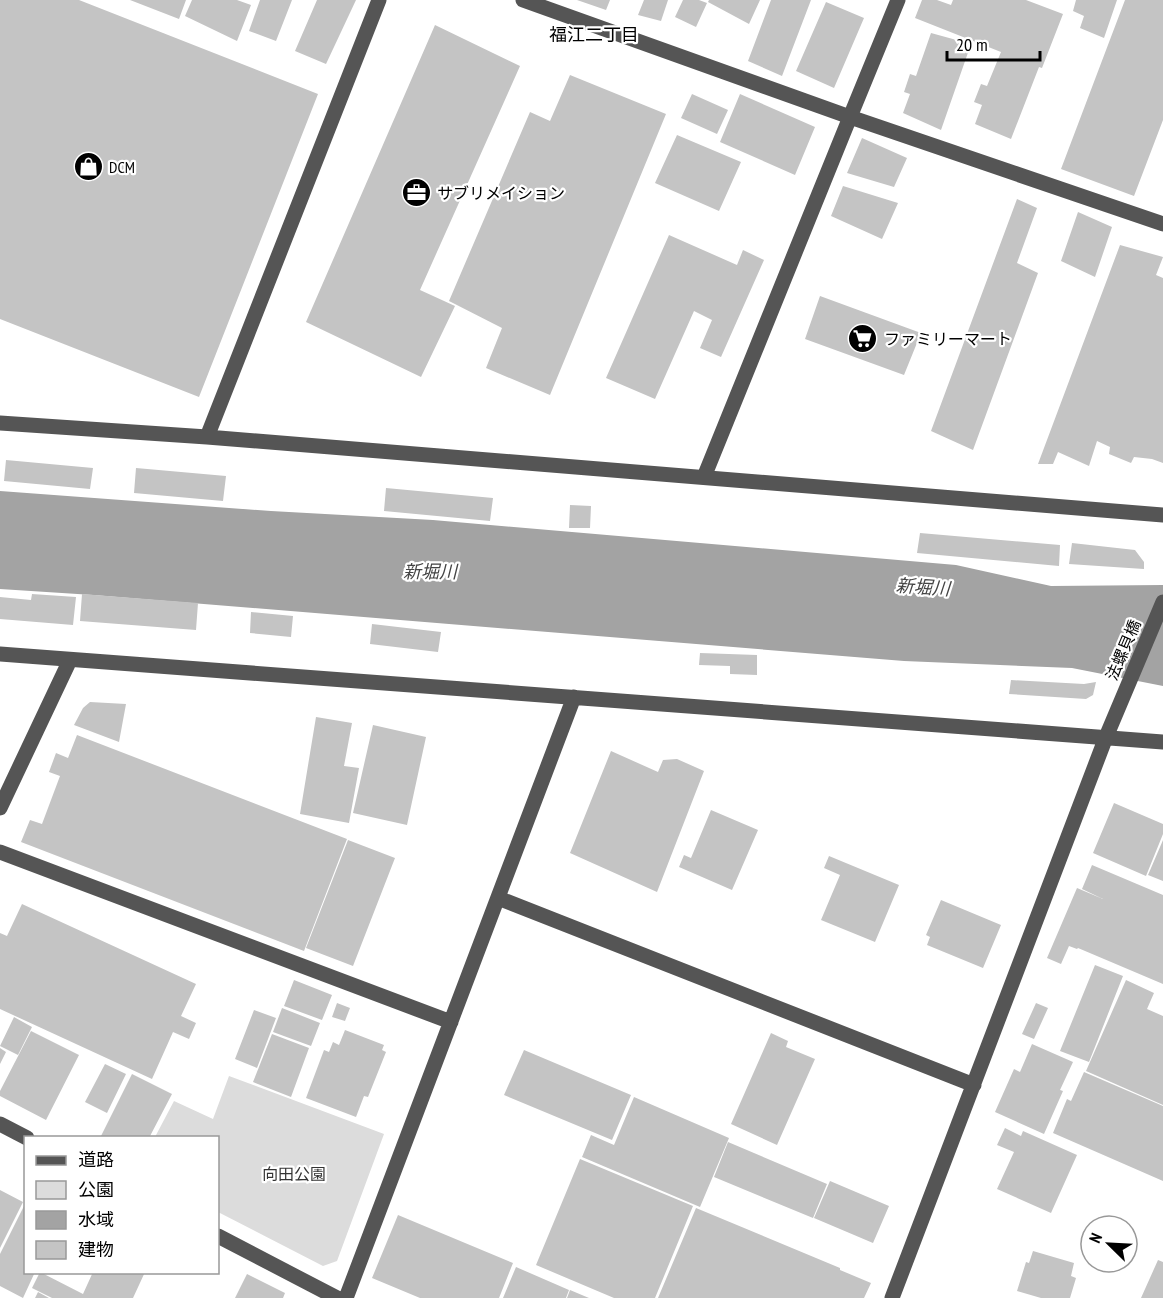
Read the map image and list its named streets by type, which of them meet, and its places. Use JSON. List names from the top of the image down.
{
  "streets": {
    "street": ["法螺貝橋"]
  },
  "districts": ["福江二丁目"],
  "water": ["新堀川"],
  "parks": ["向田公園"],
  "places": {
    "shop": ["DCM"],
    "office": ["サブリメイション"],
    "supermarket": ["ファミリーマート"]
  },
  "legend": [
    "道路",
    "公園",
    "水域",
    "建物"
  ],
  "scale_bar": "20 m",
  "north": "top left"
}
